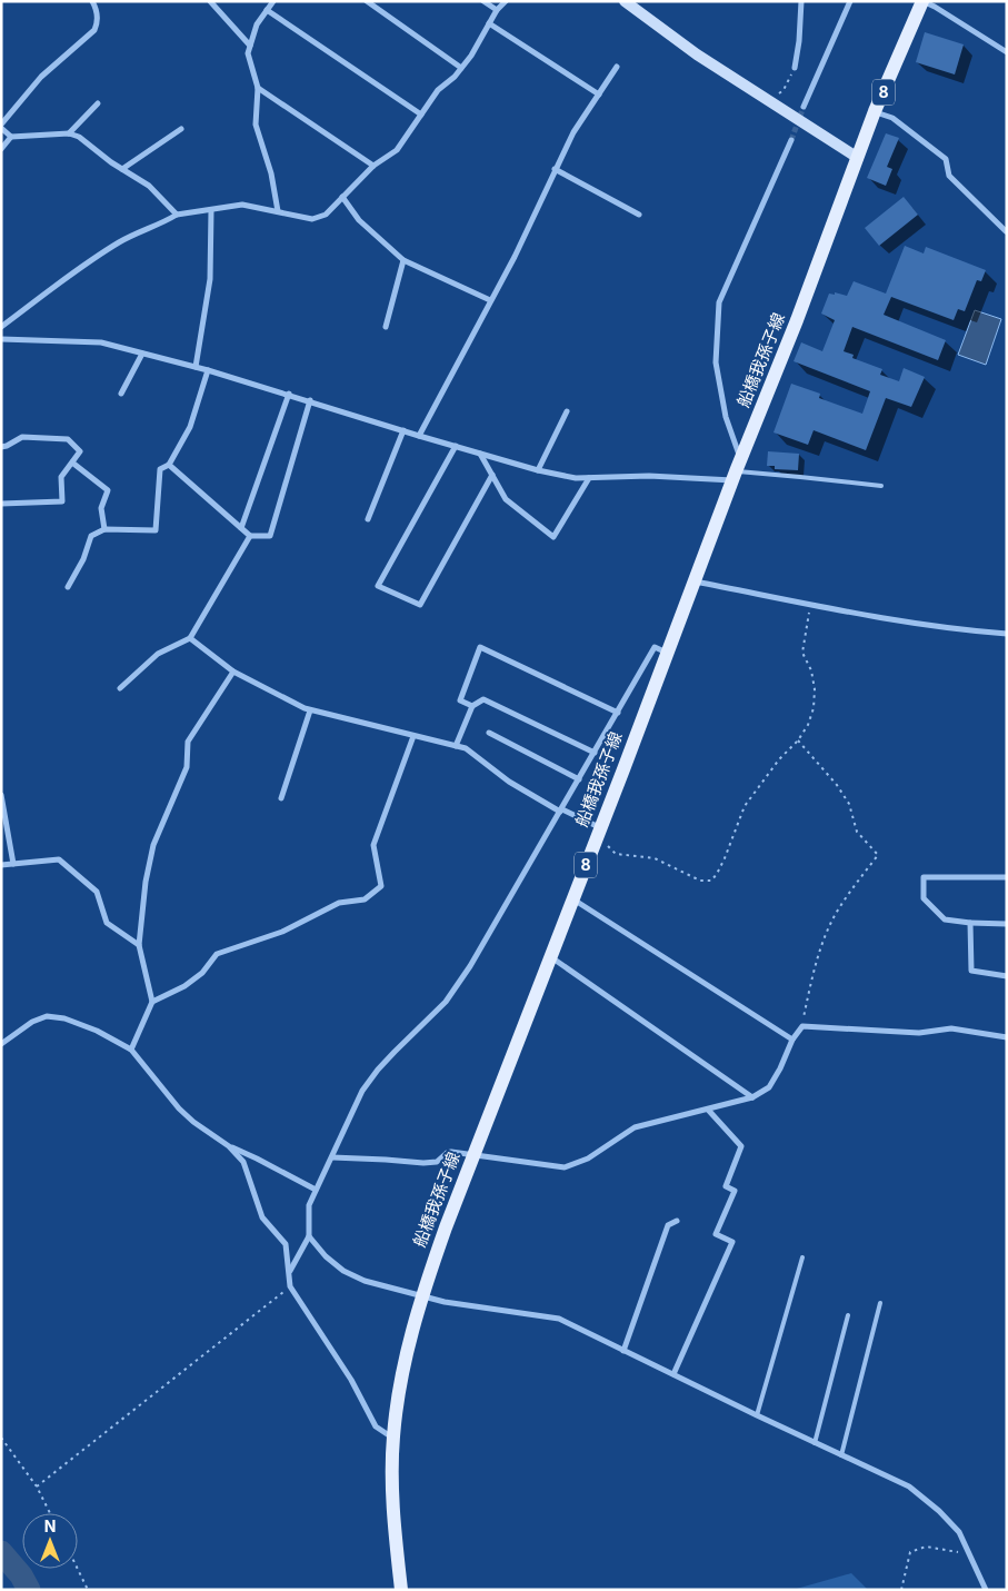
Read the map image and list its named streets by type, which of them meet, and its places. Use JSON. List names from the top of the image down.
{
  "streets": {
    "main road": ["8", "船橋我孫子線"]
  },
  "north": "top"
}
